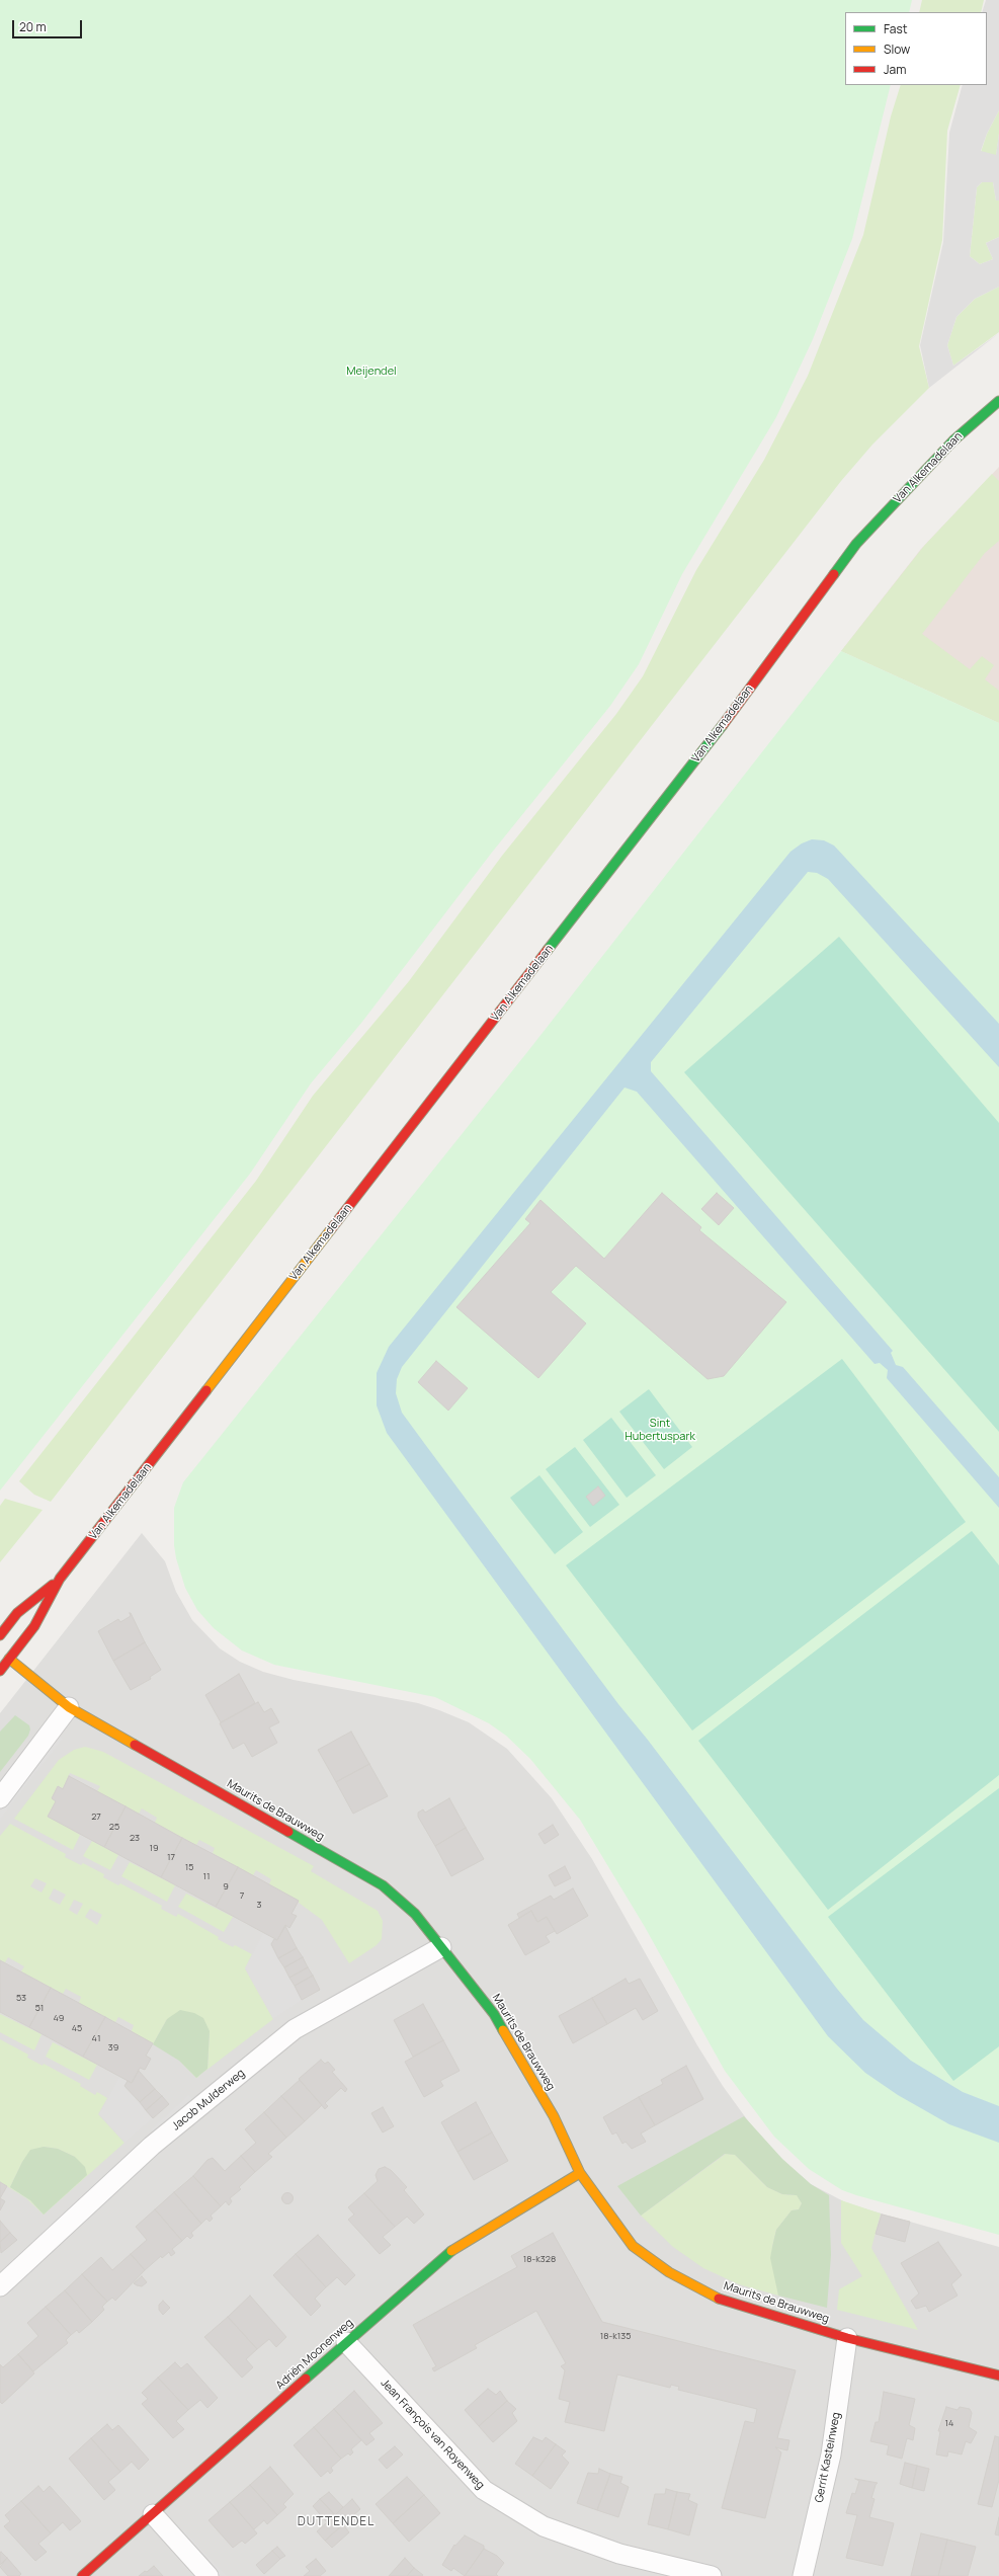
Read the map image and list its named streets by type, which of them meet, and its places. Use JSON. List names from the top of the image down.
{
  "streets": {
    "street": [
      "Van Alkemadelaan",
      "Maurits de Brauwweg",
      "Jacob Mulderweg",
      "Adriën Moonenweg",
      "Jean François van Royenweg",
      "Gerrit Kasteinweg"
    ]
  },
  "crossings": [
    ["Van Alkemadelaan", "Maurits de Brauwweg"],
    ["Maurits de Brauwweg", "Jacob Mulderweg"],
    ["Maurits de Brauwweg", "Adriën Moonenweg"],
    ["Maurits de Brauwweg", "Gerrit Kasteinweg"],
    ["Adriën Moonenweg", "Jean François van Royenweg"]
  ],
  "districts": ["DUTTENDEL"],
  "parks": ["Meijendel", "Sint Hubertuspark"],
  "house_numbers": [
    "27",
    "25",
    "23",
    "19",
    "17",
    "15",
    "11",
    "9",
    "7",
    "3",
    "53",
    "51",
    "49",
    "45",
    "41",
    "39",
    "18-k328",
    "18-k135",
    "14"
  ],
  "legend": ["Fast", "Slow", "Jam"],
  "scale_bar": "20 m"
}
